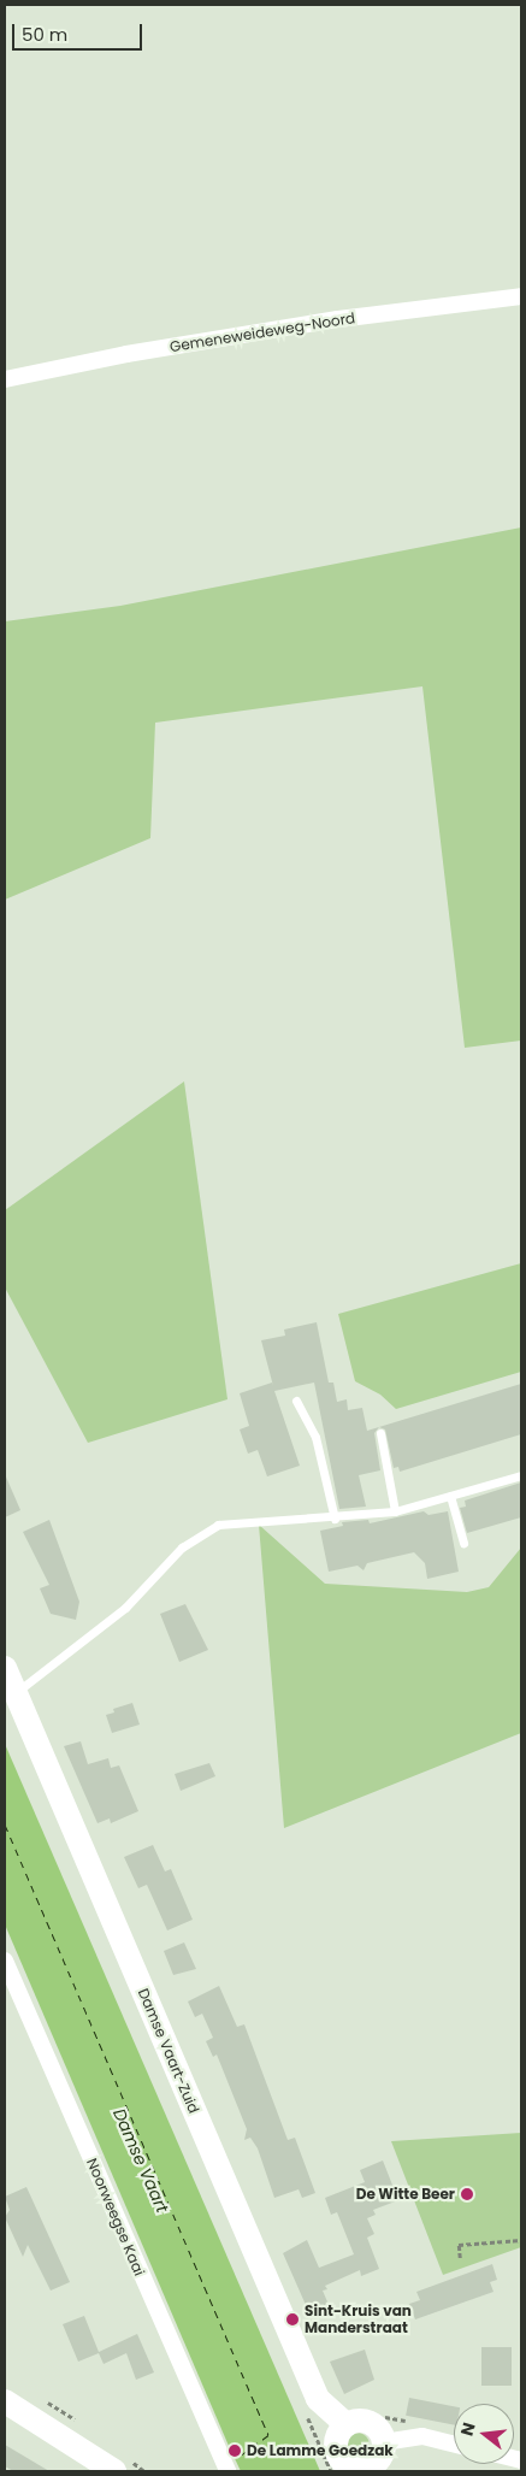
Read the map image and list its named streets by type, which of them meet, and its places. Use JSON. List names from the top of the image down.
{
  "streets": {
    "street": ["Gemeneweideweg-Noord", "Damse Vaart-Zuid", "Noorweegse Kaai"]
  },
  "water": ["Damse Vaart"],
  "places": ["De Witte Beer", "Sint-Kruis van Manderstraat", "De Lamme Goedzak"],
  "scale_bar": "50 m",
  "north": "left"
}
